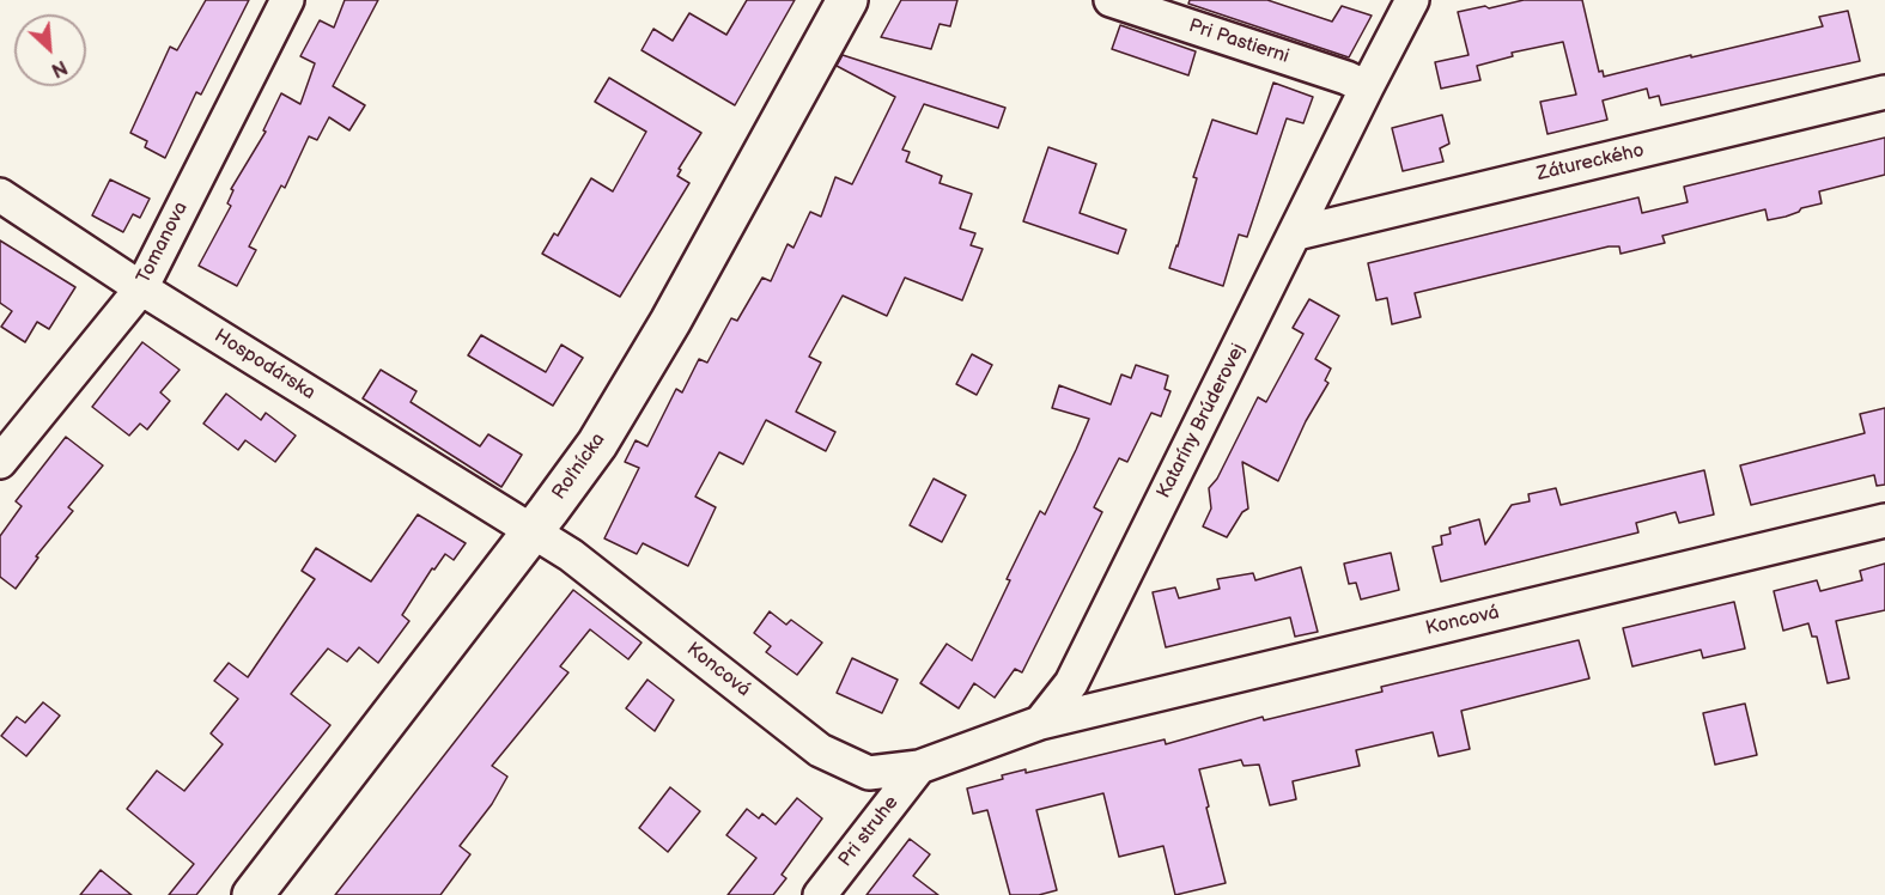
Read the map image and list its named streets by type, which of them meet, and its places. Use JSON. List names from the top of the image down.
{
  "streets": {
    "street": [
      "Pri Pastierni",
      "Zátureckého",
      "Tomanova",
      "Hospodárska",
      "Kataríny Brúderovej",
      "Roľnícka",
      "Koncová",
      "Pri struhe"
    ]
  },
  "crossings": [
    ["Pri Pastierni", "Kataríny Brúderovej"],
    ["Zátureckého", "Kataríny Brúderovej"],
    ["Tomanova", "Hospodárska"],
    ["Hospodárska", "Roľnícka"],
    ["Hospodárska", "Koncová"],
    ["Kataríny Brúderovej", "Koncová"],
    ["Roľnícka", "Koncová"],
    ["Koncová", "Pri struhe"]
  ],
  "north": "bottom right"
}
